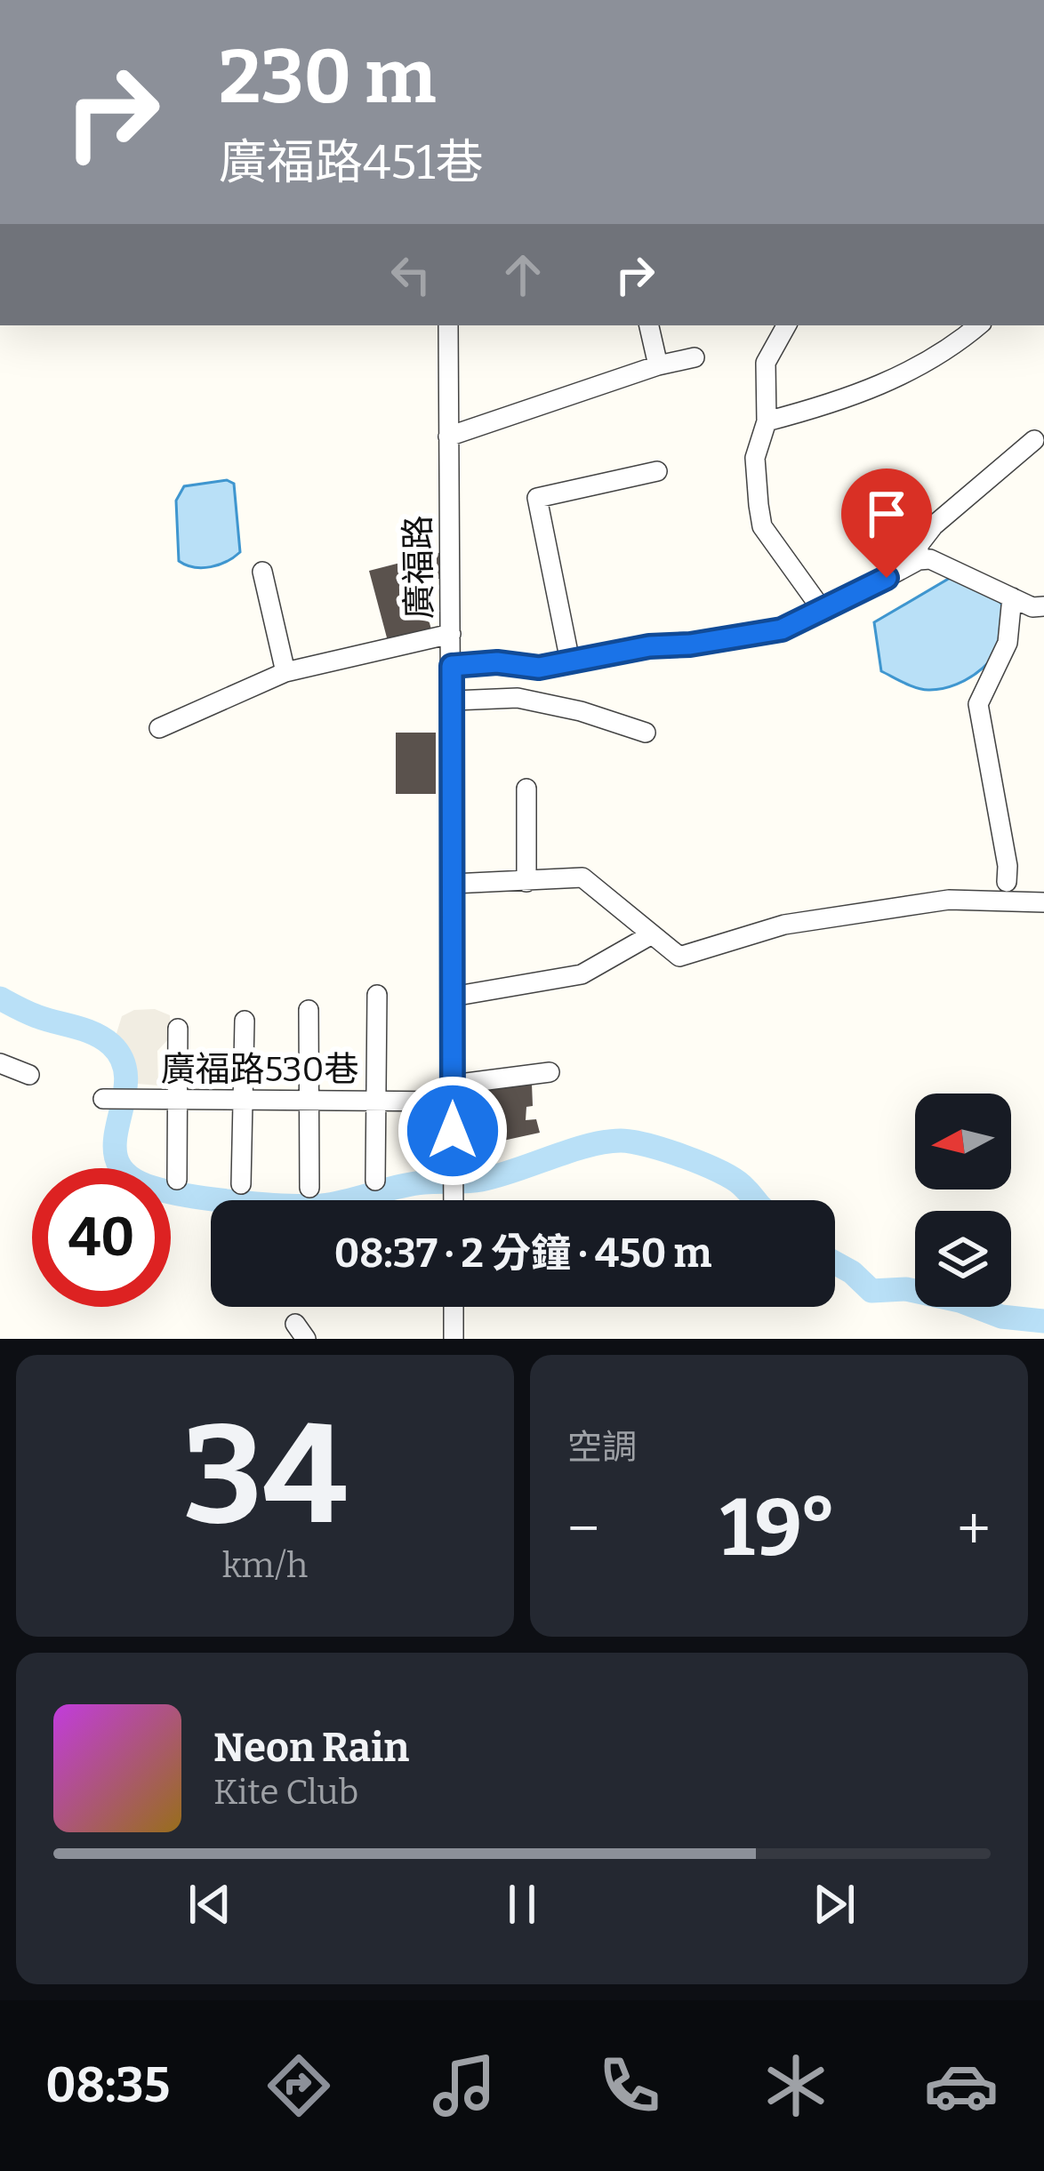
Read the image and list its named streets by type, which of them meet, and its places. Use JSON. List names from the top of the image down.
{
  "streets": {
    "street": ["廣福路", "廣福路530巷"]
  },
  "crossings": [
    ["廣福路", "廣福路530巷"]
  ],
  "north": "left",
  "page": {
    "turn": ["230 m", "廣福路451巷"],
    "limit": "40",
    "trip": "08:37 · 2 分鐘 · 450 m",
    "tile": [
      ["34", "km/h"],
      "空調"
    ],
    "heat": ["−", "19°", "+"],
    "song": ["Neon Rain", "Kite Club"],
    "tabs": "08:35"
  }
}
